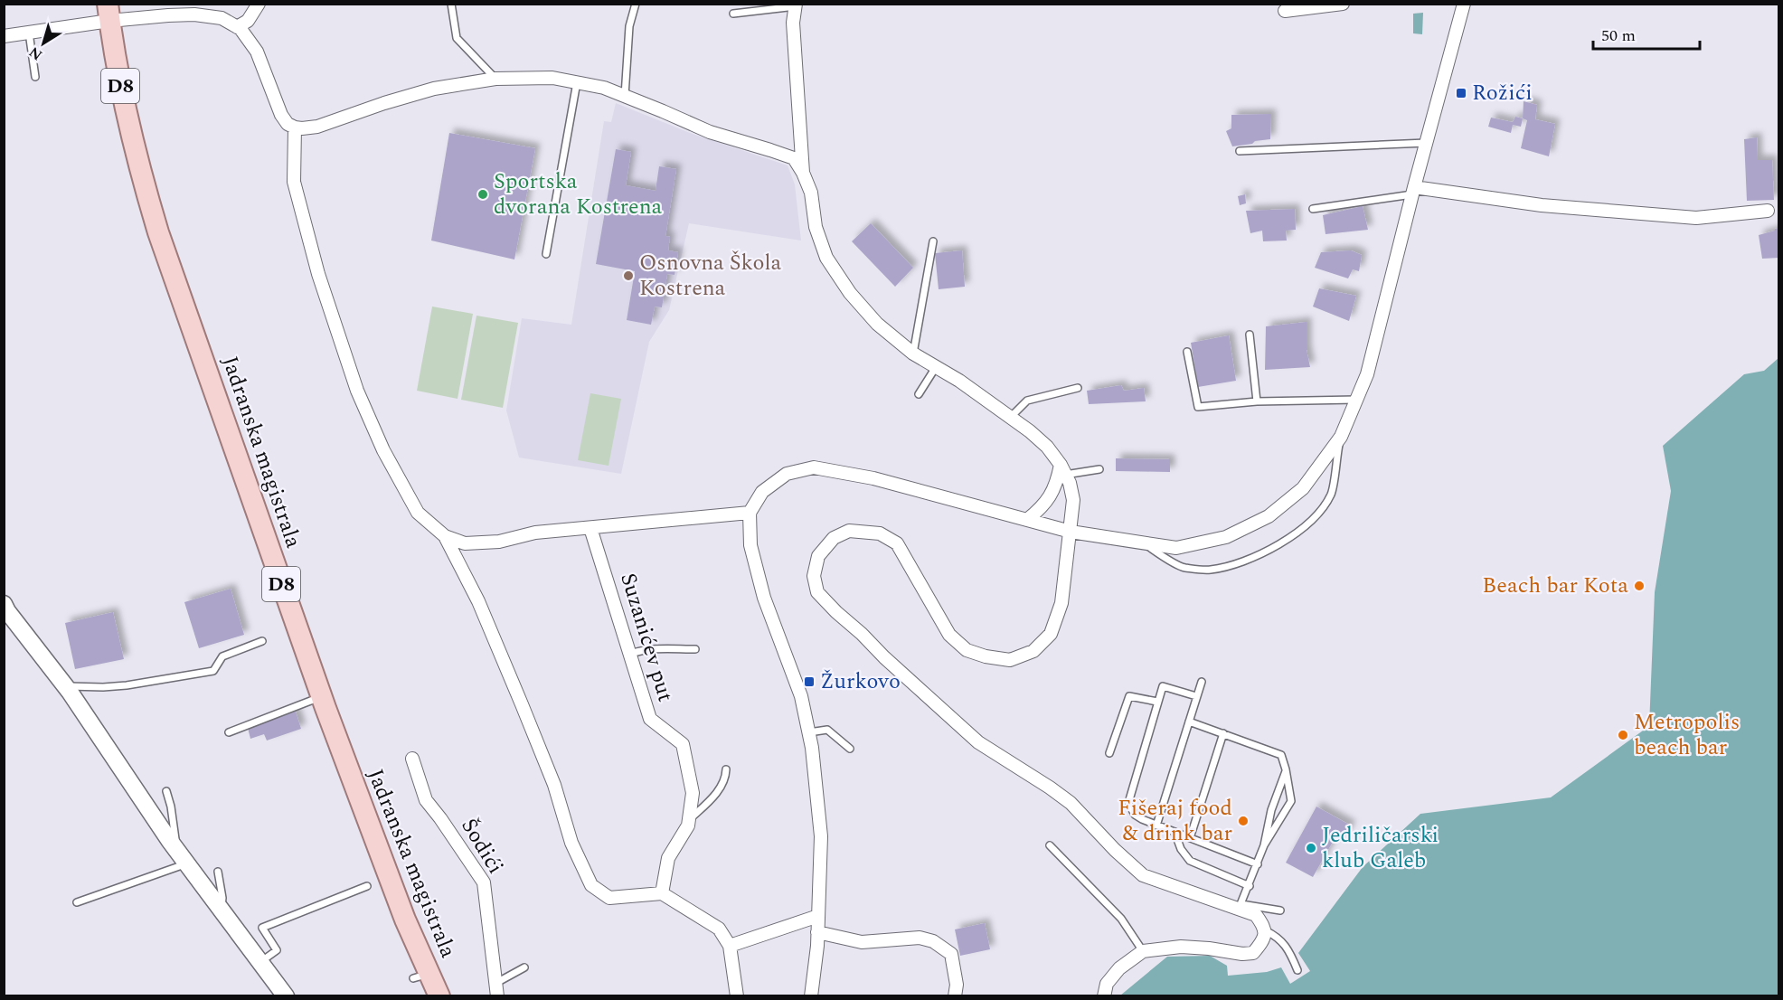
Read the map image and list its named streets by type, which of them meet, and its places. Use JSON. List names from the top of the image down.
{
  "streets": {
    "main road": ["D8", "Jadranska magistrala"],
    "street": ["Suzanićev put", "Šodići"]
  },
  "places": {
    "transit": ["Rožići", "Žurkovo"],
    "other": [
      "Sportska dvorana Kostrena",
      "Osnovna Škola Kostrena",
      "Beach bar Kota",
      "Metropolis beach bar",
      "Fišeraj food & drink bar",
      "Jedriličarski klub Galeb"
    ]
  },
  "scale_bar": "50 m",
  "north": "bottom left"
}
